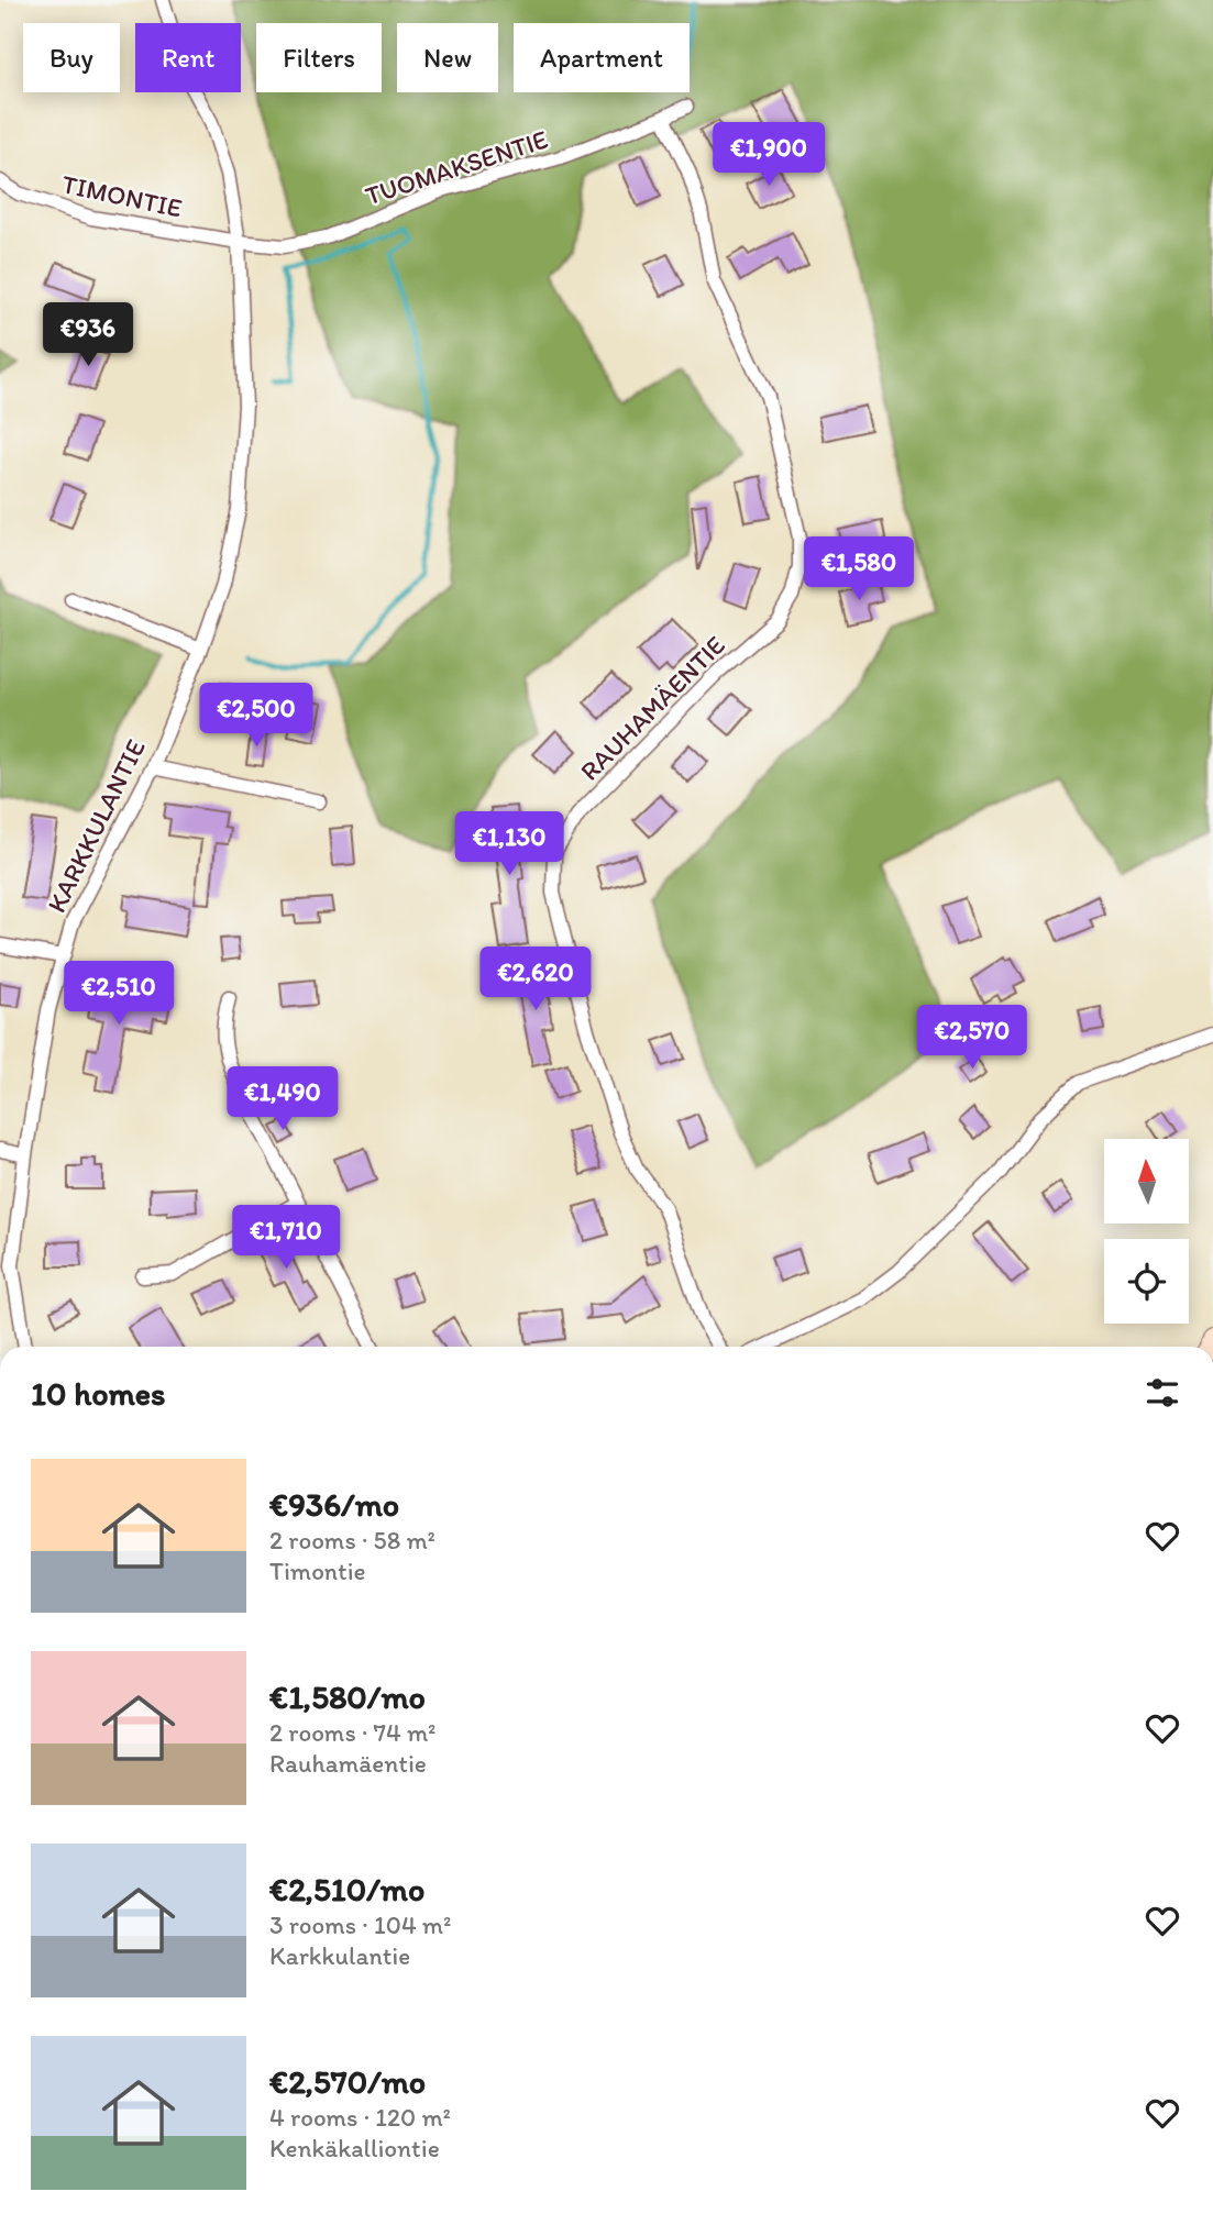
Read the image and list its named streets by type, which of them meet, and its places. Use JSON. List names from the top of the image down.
{
  "streets": {
    "street": [
      "TUOMAKSENTIE",
      "TIMONTIE",
      "RAUHAMÄENTIE",
      "KARKKULANTIE"
    ]
  },
  "crossings": [
    ["TUOMAKSENTIE", "TIMONTIE"],
    ["TUOMAKSENTIE", "RAUHAMÄENTIE"],
    ["TUOMAKSENTIE", "KARKKULANTIE"],
    ["TIMONTIE", "KARKKULANTIE"]
  ],
  "north": "top",
  "page": {
    "chip": [
      "Buy",
      "Rent",
      "Filters",
      "New",
      "Apartment"
    ],
    "price": [
      "€1,900",
      "€936",
      "€1,580",
      "€2,500",
      "€1,130",
      "€2,620",
      "€2,510",
      "€2,570",
      "€1,490",
      "€1,710"
    ],
    "heading": "10 homes",
    "list": [
      {
        "name": "€936/mo",
        "note": "2 rooms · 58 m² · Timontie"
      },
      {
        "name": "€1,580/mo",
        "note": "2 rooms · 74 m² · Rauhamäentie"
      },
      {
        "name": "€2,510/mo",
        "note": "3 rooms · 104 m² · Karkkulantie"
      },
      {
        "name": "€2,570/mo",
        "note": "4 rooms · 120 m² · Kenkäkalliontie"
      }
    ]
  }
}
